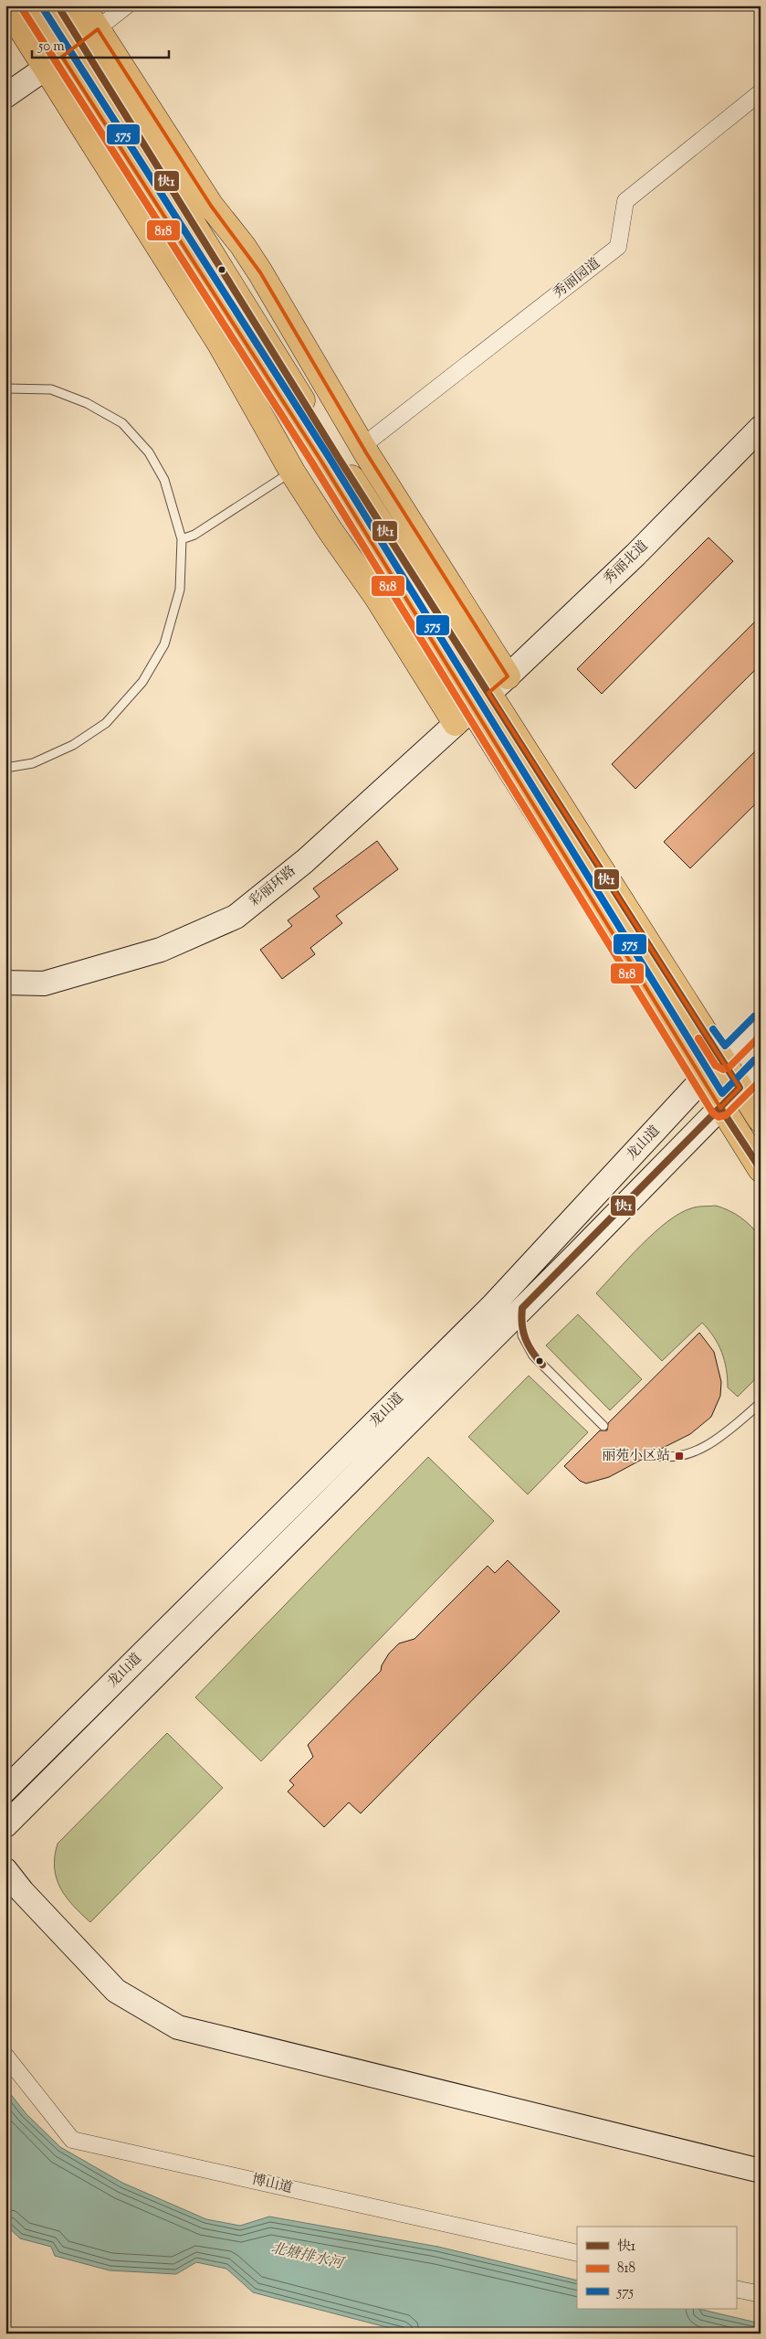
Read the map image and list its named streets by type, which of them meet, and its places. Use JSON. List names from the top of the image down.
{
  "streets": {
    "main road": ["秀丽北道", "彩丽环路", "龙山道"],
    "street": ["秀丽园道", "博山道"]
  },
  "crossings": [
    ["秀丽北道", "彩丽环路"]
  ],
  "water": ["北塘排水河"],
  "places": {
    "transit": ["丽苑小区站"]
  },
  "lines": ["transit line 快1", "transit line 575", "transit line 818"],
  "legend": ["快1", "818", "575"],
  "scale_bar": "50 m"
}
